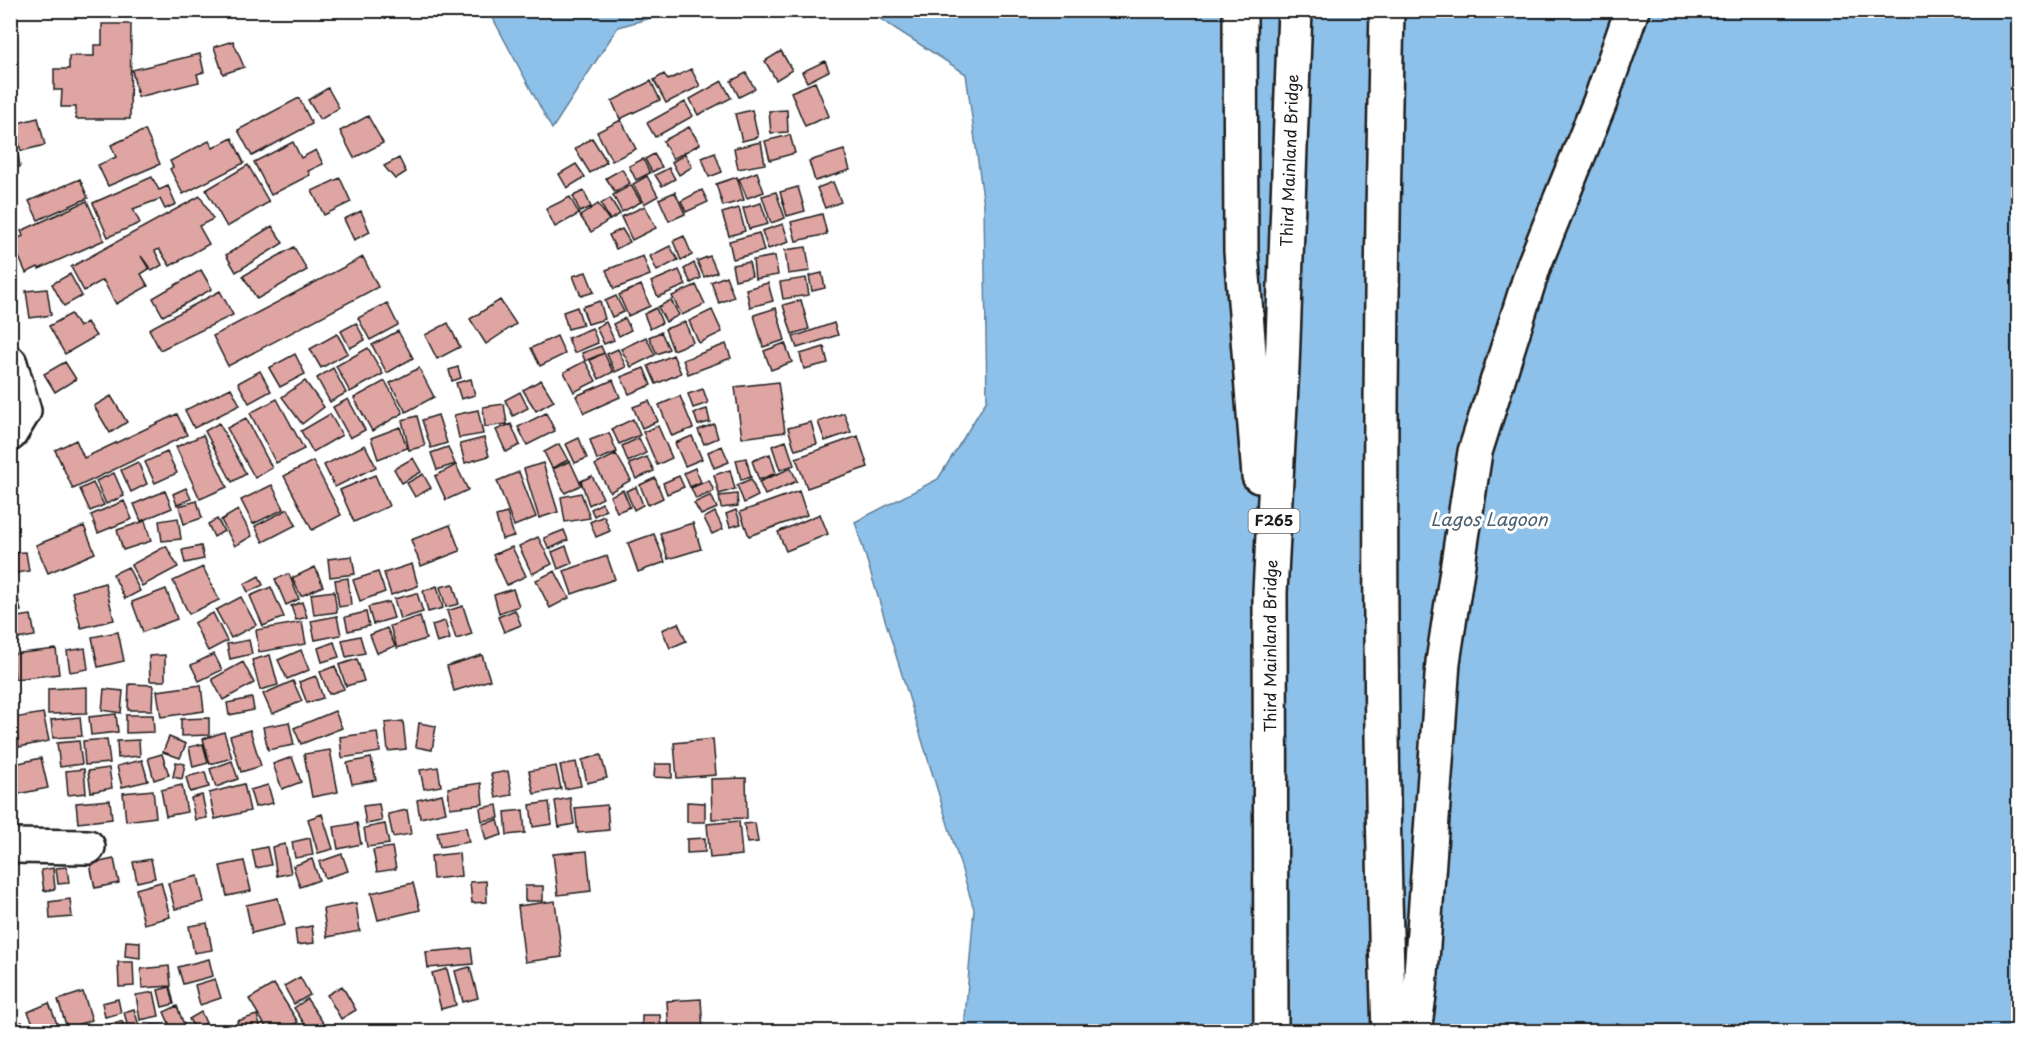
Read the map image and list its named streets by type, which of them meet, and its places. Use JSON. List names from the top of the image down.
{
  "streets": {
    "main road": ["Third Mainland Bridge", "F265"]
  },
  "water": ["Lagos Lagoon"]
}
